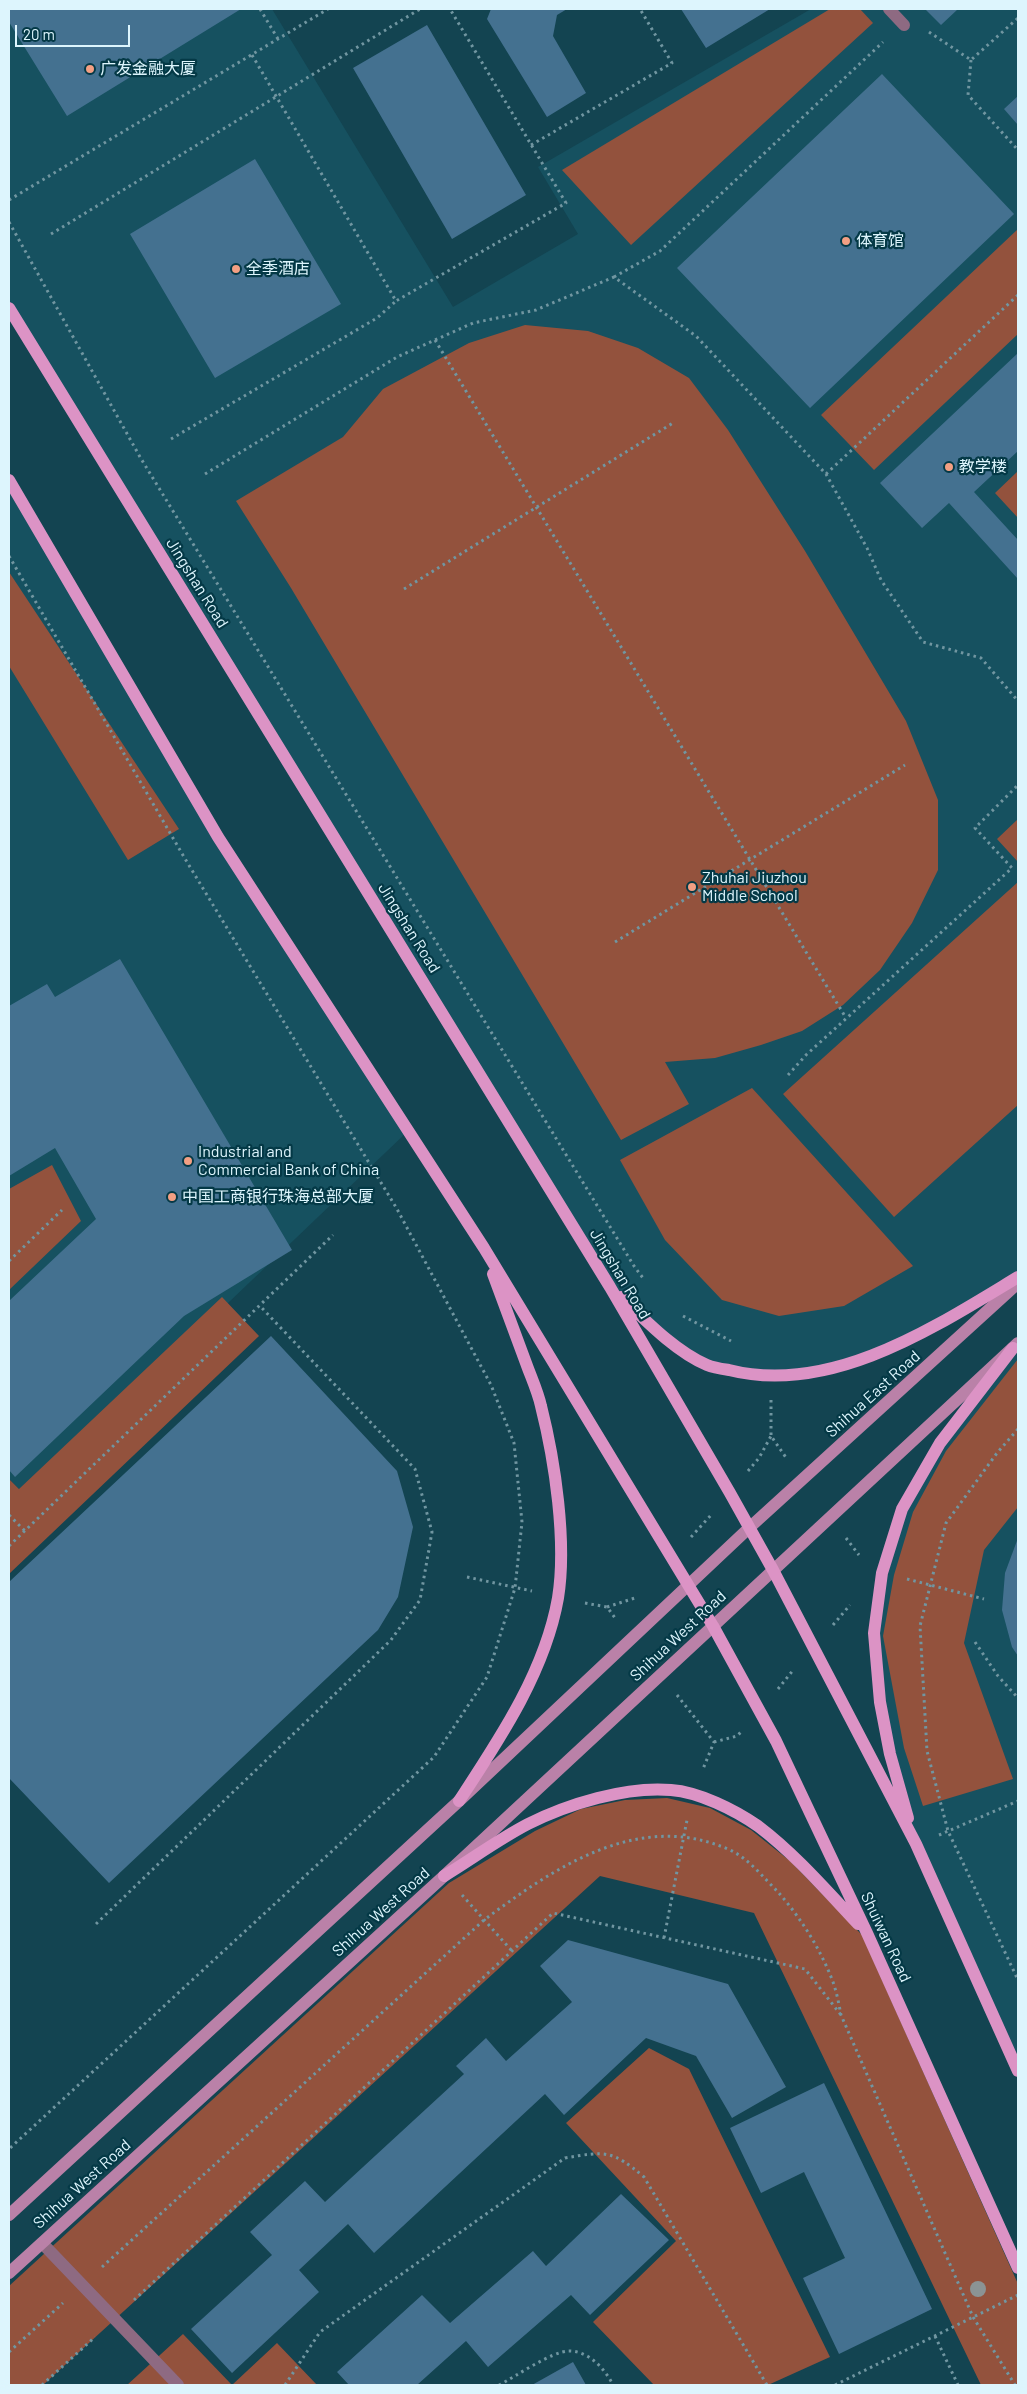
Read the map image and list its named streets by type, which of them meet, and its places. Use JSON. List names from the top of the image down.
{
  "streets": {
    "main road": [
      "Jingshan Road",
      "Shihua East Road",
      "Shihua West Road",
      "Shuiwan Road"
    ]
  },
  "crossings": [
    ["Jingshan Road", "Shihua East Road"],
    ["Jingshan Road", "Shihua West Road"],
    ["Shihua East Road", "Shihua West Road"],
    ["Shihua West Road", "Shuiwan Road"]
  ],
  "places": [
    "广发金融大厦",
    "体育馆",
    "全季酒店",
    "教学楼",
    "Zhuhai Jiuzhou Middle School",
    "Industrial and Commercial Bank of China",
    "中国工商银行珠海总部大厦"
  ],
  "scale_bar": "20 m"
}
